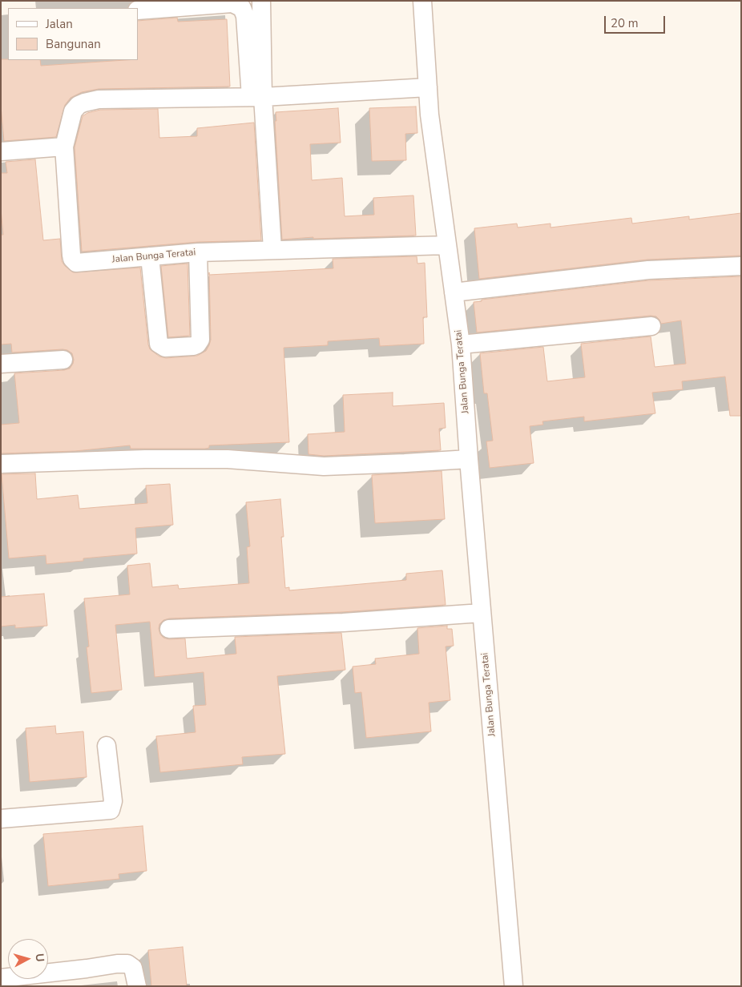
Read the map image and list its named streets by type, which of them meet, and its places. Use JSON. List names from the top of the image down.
{
  "streets": {
    "street": ["Jalan Bunga Teratai"]
  },
  "legend": ["Jalan", "Bangunan"],
  "scale_bar": "20 m",
  "north": "right"
}
